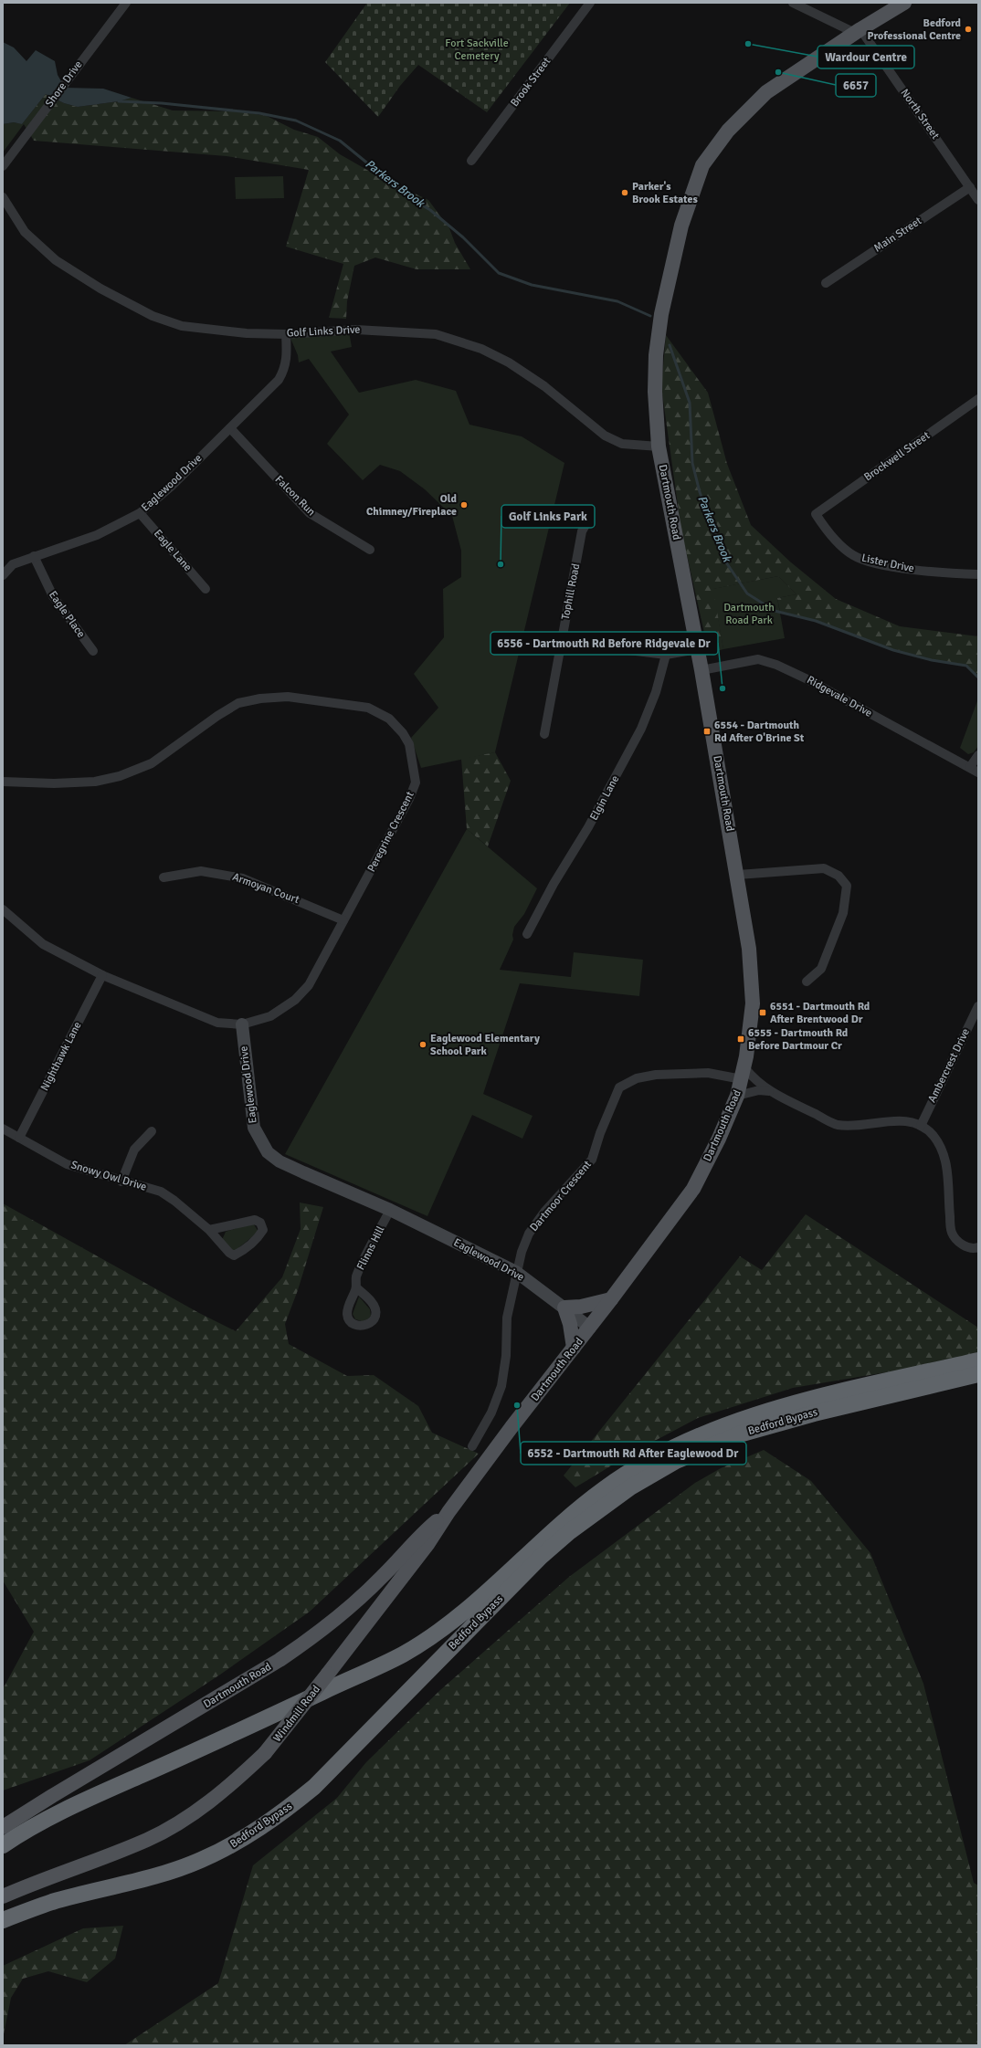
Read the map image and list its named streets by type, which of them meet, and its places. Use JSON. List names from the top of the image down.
{
  "streets": {
    "highway": ["Bedford Bypass"],
    "main road": ["Dartmouth Road", "Windmill Road"],
    "street": [
      "Brook Street",
      "Shore Drive",
      "North Street",
      "Main Street",
      "Golf Links Drive",
      "Brockwell Street",
      "Eaglewood Drive",
      "Falcon Run",
      "Eagle Lane",
      "Lister Drive",
      "Tophill Road",
      "Eagle Place",
      "Ridgevale Drive",
      "Elgin Lane",
      "Peregrine Crescent",
      "Armoyan Court",
      "Nighthawk Lane",
      "Ambercrest Drive",
      "Snowy Owl Drive",
      "Dartmoor Crescent",
      "Flinns Hill"
    ]
  },
  "crossings": [
    ["North Street", "Main Street"],
    ["North Street", "Dartmouth Road"],
    ["Golf Links Drive", "Eaglewood Drive"],
    ["Golf Links Drive", "Dartmouth Road"],
    ["Brockwell Street", "Lister Drive"],
    ["Eaglewood Drive", "Falcon Run"],
    ["Eaglewood Drive", "Dartmouth Road"],
    ["Eaglewood Drive", "Eagle Lane"],
    ["Eaglewood Drive", "Eagle Place"],
    ["Eaglewood Drive", "Peregrine Crescent"],
    ["Eaglewood Drive", "Dartmoor Crescent"],
    ["Eaglewood Drive", "Flinns Hill"],
    ["Dartmouth Road", "Ridgevale Drive"],
    ["Dartmouth Road", "Dartmoor Crescent"],
    ["Dartmouth Road", "Windmill Road"],
    ["Peregrine Crescent", "Armoyan Court"],
    ["Nighthawk Lane", "Snowy Owl Drive"]
  ],
  "water": ["Parkers Brook"],
  "parks": ["Fort Sackville Cemetery", "Dartmouth Road Park"],
  "places": {
    "other": [
      "Bedford Professional Centre",
      "Wardour Centre",
      "6657",
      "Parker's Brook Estates",
      "Old Chimney/Fireplace",
      "Golf Links Park",
      "6556 - Dartmouth Rd Before Ridgevale Dr",
      "Eaglewood Elementary School Park",
      "6552 - Dartmouth Rd After Eaglewood Dr"
    ],
    "transit": ["6554 - Dartmouth Rd After O'Brine St", "6551 - Dartmouth Rd After Brentwood Dr", "6555 - Dartmouth Rd Before Dartmour Cr"]
  }
}
